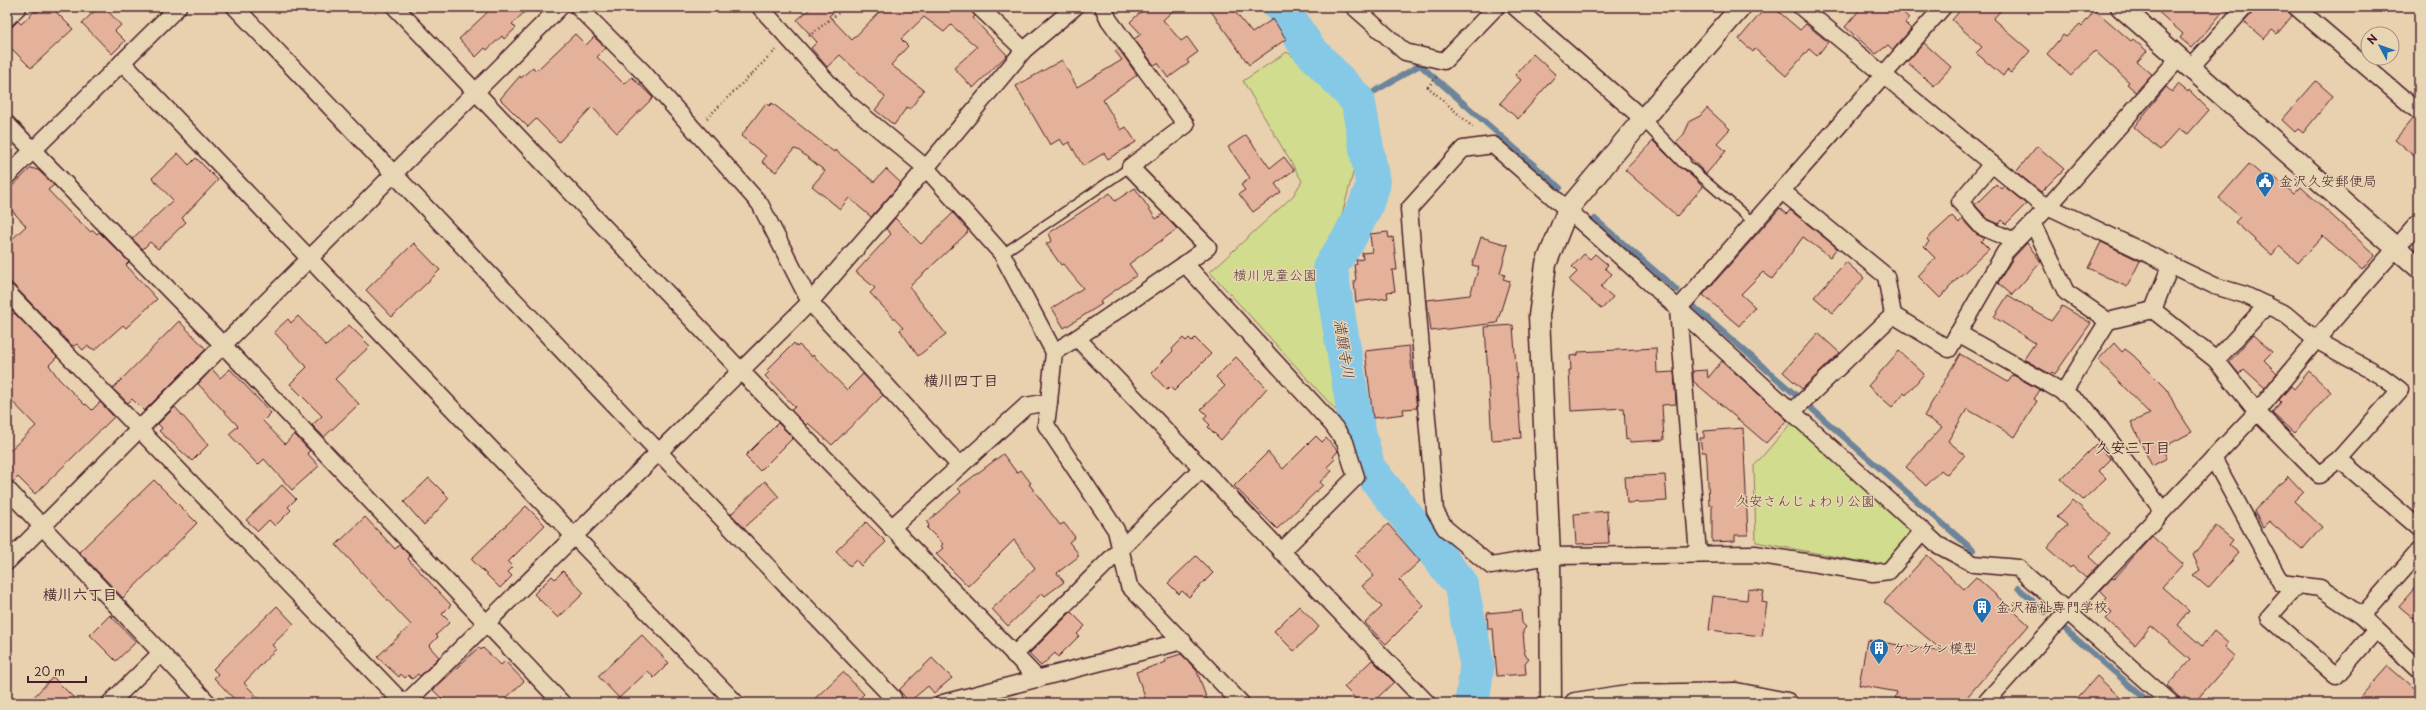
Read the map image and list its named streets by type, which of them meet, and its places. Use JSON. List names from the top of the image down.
{
  "districts": ["横川四丁目", "久安三丁目", "横川六丁目"],
  "water": ["満願寺川"],
  "parks": ["横川児童公園", "久安さんじょわり公園"],
  "places": {
    "public building": ["金沢久安郵便局"],
    "building": ["金沢福祉専門学校", "ケンケン模型"]
  },
  "scale_bar": "20 m",
  "north": "top left"
}
